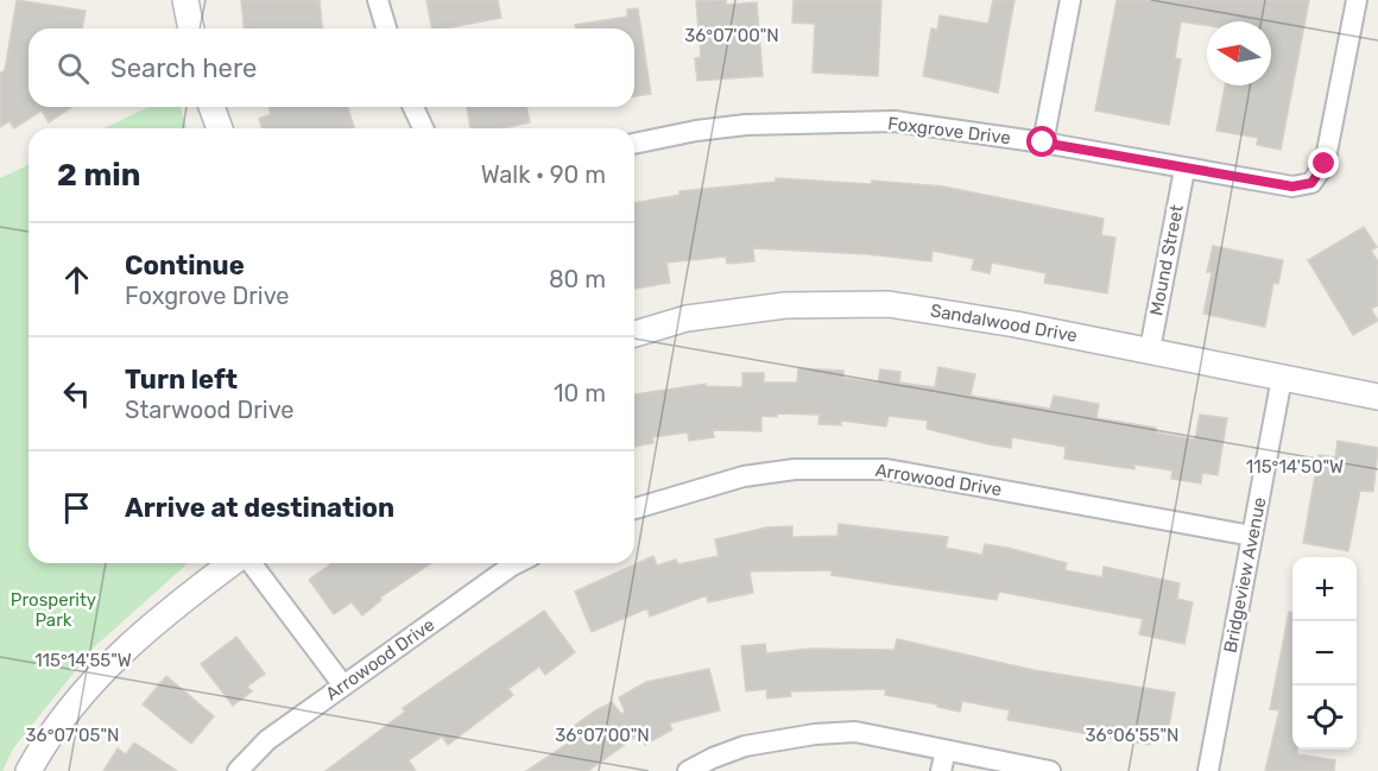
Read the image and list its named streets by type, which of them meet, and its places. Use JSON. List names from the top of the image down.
{
  "streets": {
    "street": [
      "Foxgrove Drive",
      "Mound Street",
      "Sandalwood Drive",
      "Arrowood Drive",
      "Bridgeview Avenue"
    ]
  },
  "crossings": [
    ["Foxgrove Drive", "Mound Street"],
    ["Mound Street", "Sandalwood Drive"],
    ["Sandalwood Drive", "Bridgeview Avenue"],
    ["Arrowood Drive", "Bridgeview Avenue"]
  ],
  "parks": ["Prosperity Park"],
  "north": "left",
  "page": {
    "search": "Search here",
    "heading": ["2 min", "Walk · 90 m"],
    "list": [
      ["Continue", "Foxgrove Drive", "80 m"],
      ["Turn left", "Starwood Drive", "10 m"],
      "Arrive at destination"
    ],
    "map_buttons": ["+", "−"]
  },
  "coordinates": [
    "36°07'00\"N",
    "115°14'50\"W",
    "115°14'55\"W",
    "36°07'05\"N",
    "36°06'55\"N"
  ]
}
